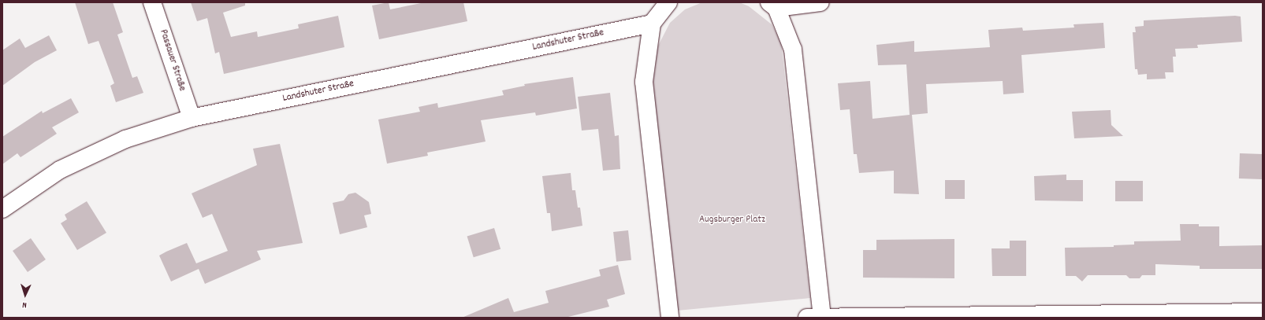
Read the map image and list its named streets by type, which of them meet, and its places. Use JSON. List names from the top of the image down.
{
  "streets": {
    "street": ["Landshuter Straße", "Passauer Straße"]
  },
  "crossings": [
    ["Landshuter Straße", "Passauer Straße"]
  ],
  "parks": ["Augsburger Platz"],
  "north": "bottom"
}
